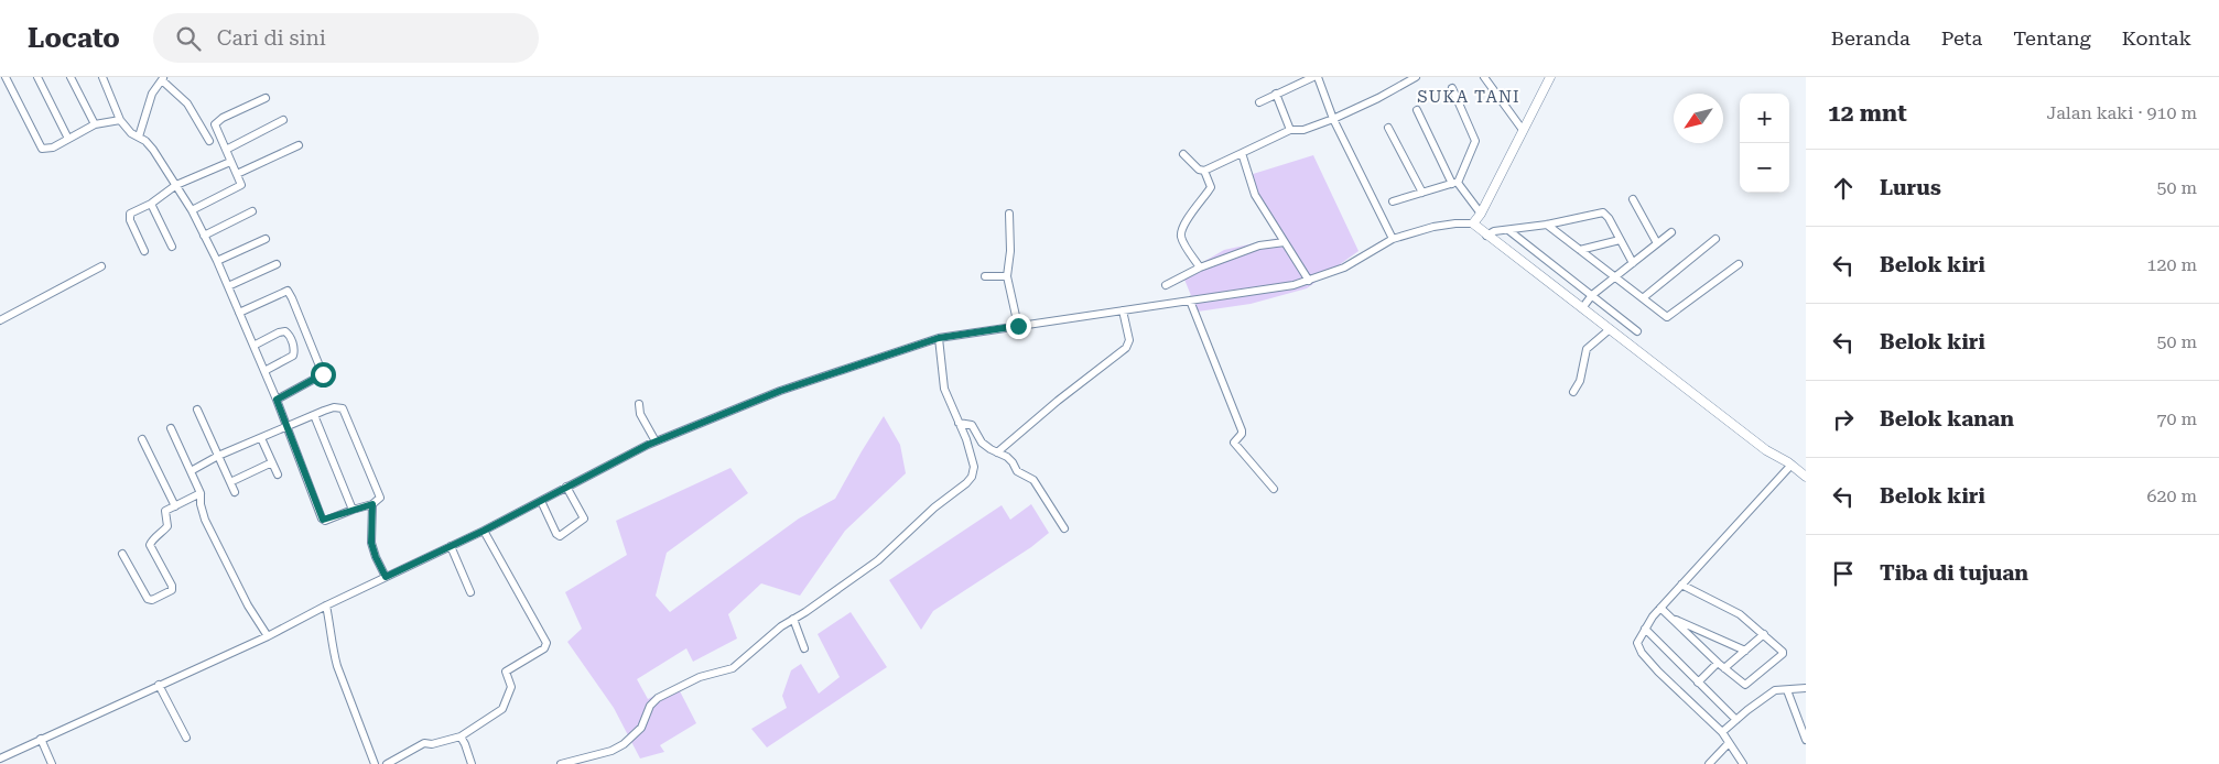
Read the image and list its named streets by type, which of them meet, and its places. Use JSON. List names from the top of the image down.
{
  "districts": ["SUKA TANI"],
  "north": "bottom left",
  "page": {
    "header": "Locato",
    "search": "Cari di sini",
    "nav": [
      "Beranda",
      "Peta",
      "Tentang",
      "Kontak"
    ],
    "heading": ["12 mnt", "Jalan kaki · 910 m"],
    "map_buttons": ["+", "−"],
    "list": [
      ["Lurus", "50 m"],
      ["Belok kiri", "120 m"],
      ["Belok kiri", "50 m"],
      ["Belok kanan", "70 m"],
      ["Belok kiri", "620 m"],
      "Tiba di tujuan"
    ]
  }
}
